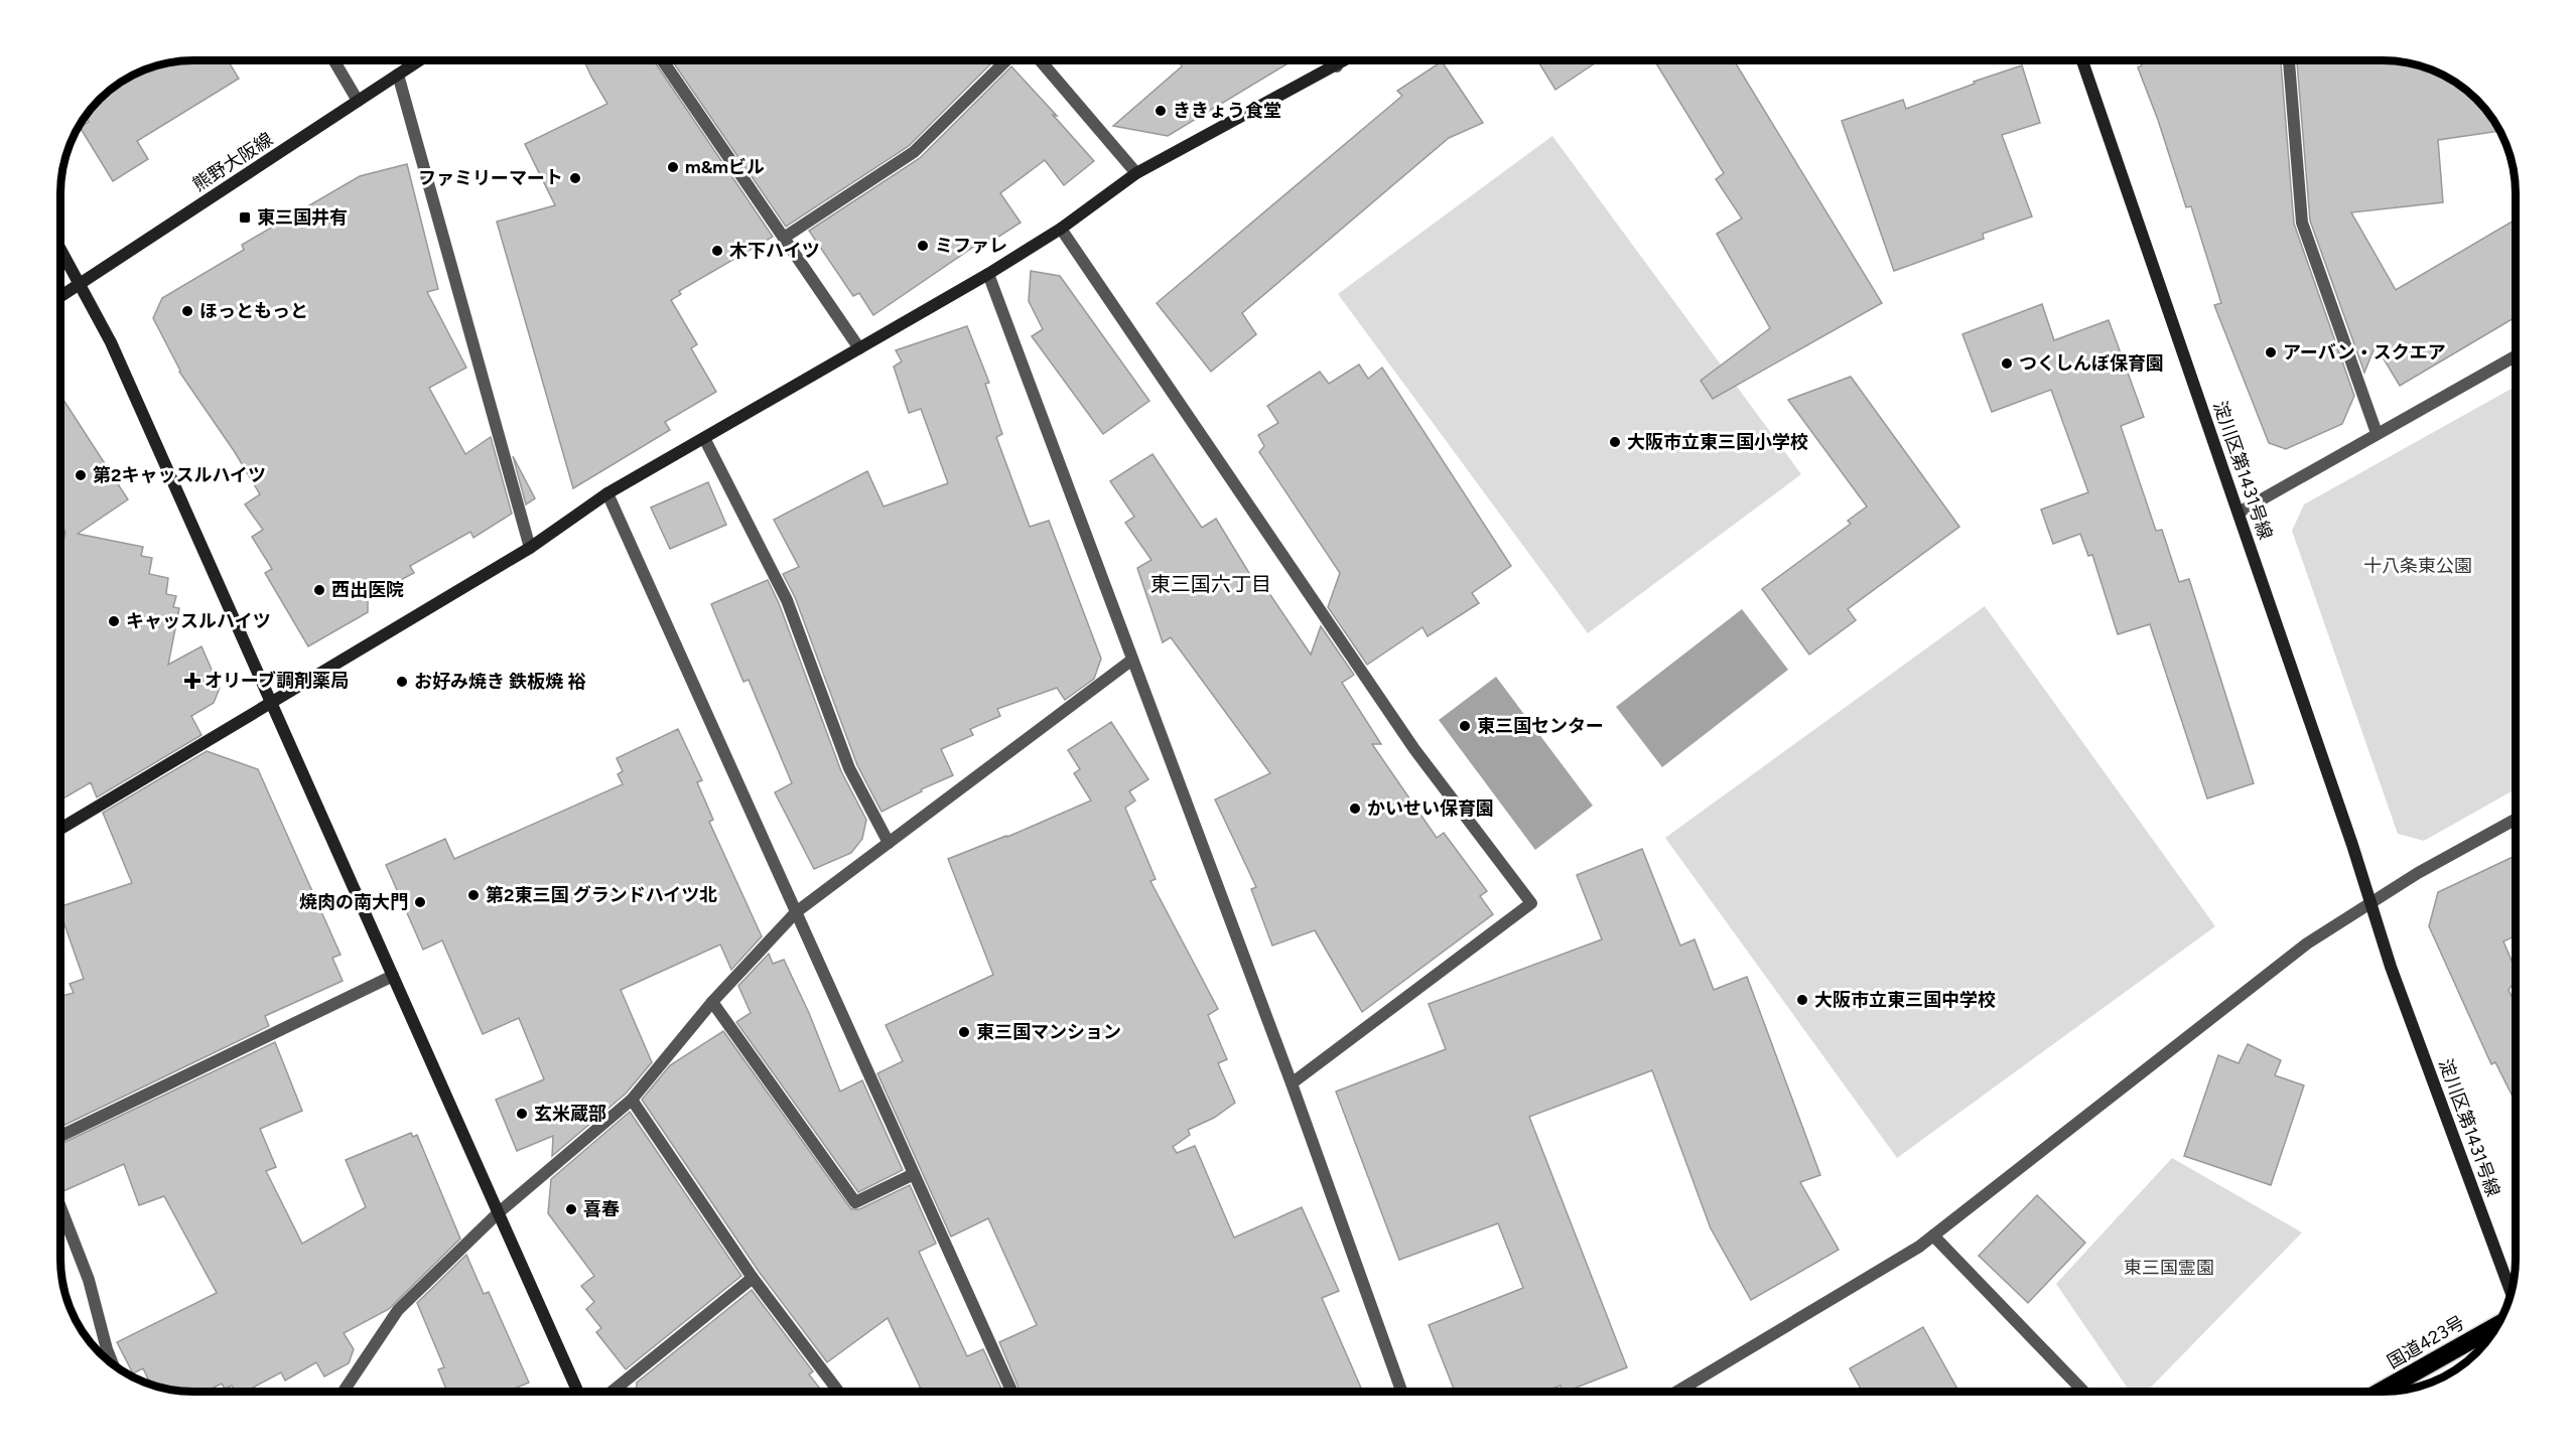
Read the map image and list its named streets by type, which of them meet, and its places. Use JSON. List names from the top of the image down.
{
  "streets": {
    "highway": ["国道423号"],
    "street": ["熊野大阪線", "淀川区第1431号線"]
  },
  "districts": ["東三国六丁目"],
  "parks": ["十八条東公園", "東三国霊園"],
  "places": {
    "other": [
      "ききょう食堂",
      "m&mビル",
      "ファミリーマート",
      "ミファレ",
      "木下ハイツ",
      "ほっともっと",
      "アーバン・スクエア",
      "つくしんぼ保育園",
      "大阪市立東三国小学校",
      "第2キャッスルハイツ",
      "西出医院",
      "キャッスルハイツ",
      "お好み焼き 鉄板焼 裕",
      "東三国センター",
      "かいせい保育園",
      "第2東三国 グランドハイツ北",
      "焼肉の南大門",
      "大阪市立東三国中学校",
      "東三国マンション",
      "玄米蔵部",
      "喜春"
    ],
    "transit": ["東三国井有"],
    "health": ["オリーブ調剤薬局"]
  }
}
